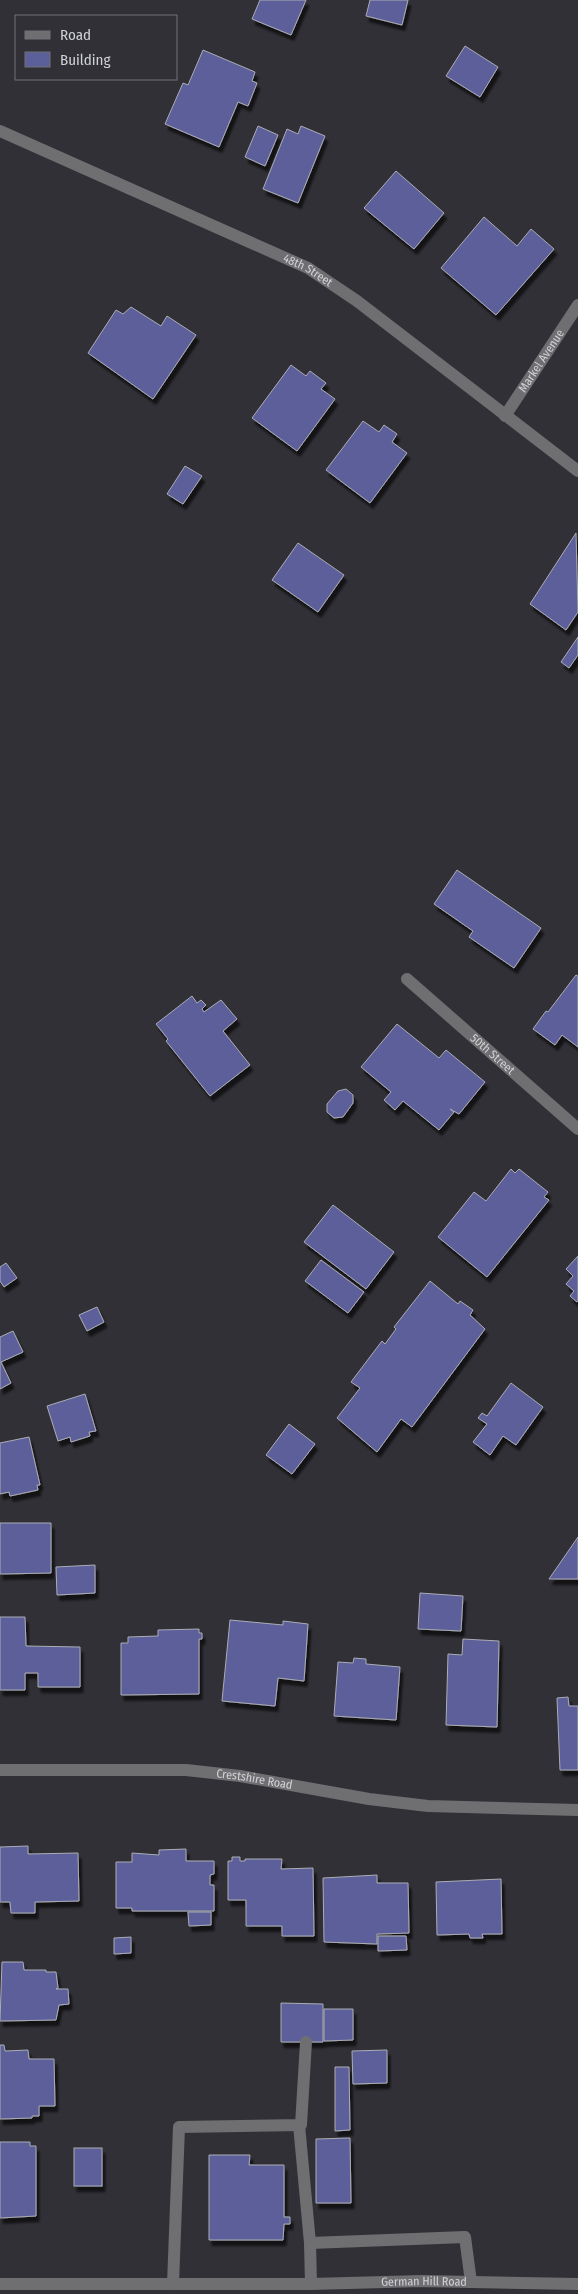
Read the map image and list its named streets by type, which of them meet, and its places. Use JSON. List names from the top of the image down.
{
  "streets": {
    "street": [
      "48th Street",
      "Markel Avenue",
      "50th Street",
      "Crestshire Road",
      "German Hill Road"
    ]
  },
  "crossings": [
    ["48th Street", "Markel Avenue"]
  ],
  "legend": ["Road", "Building"]
}
